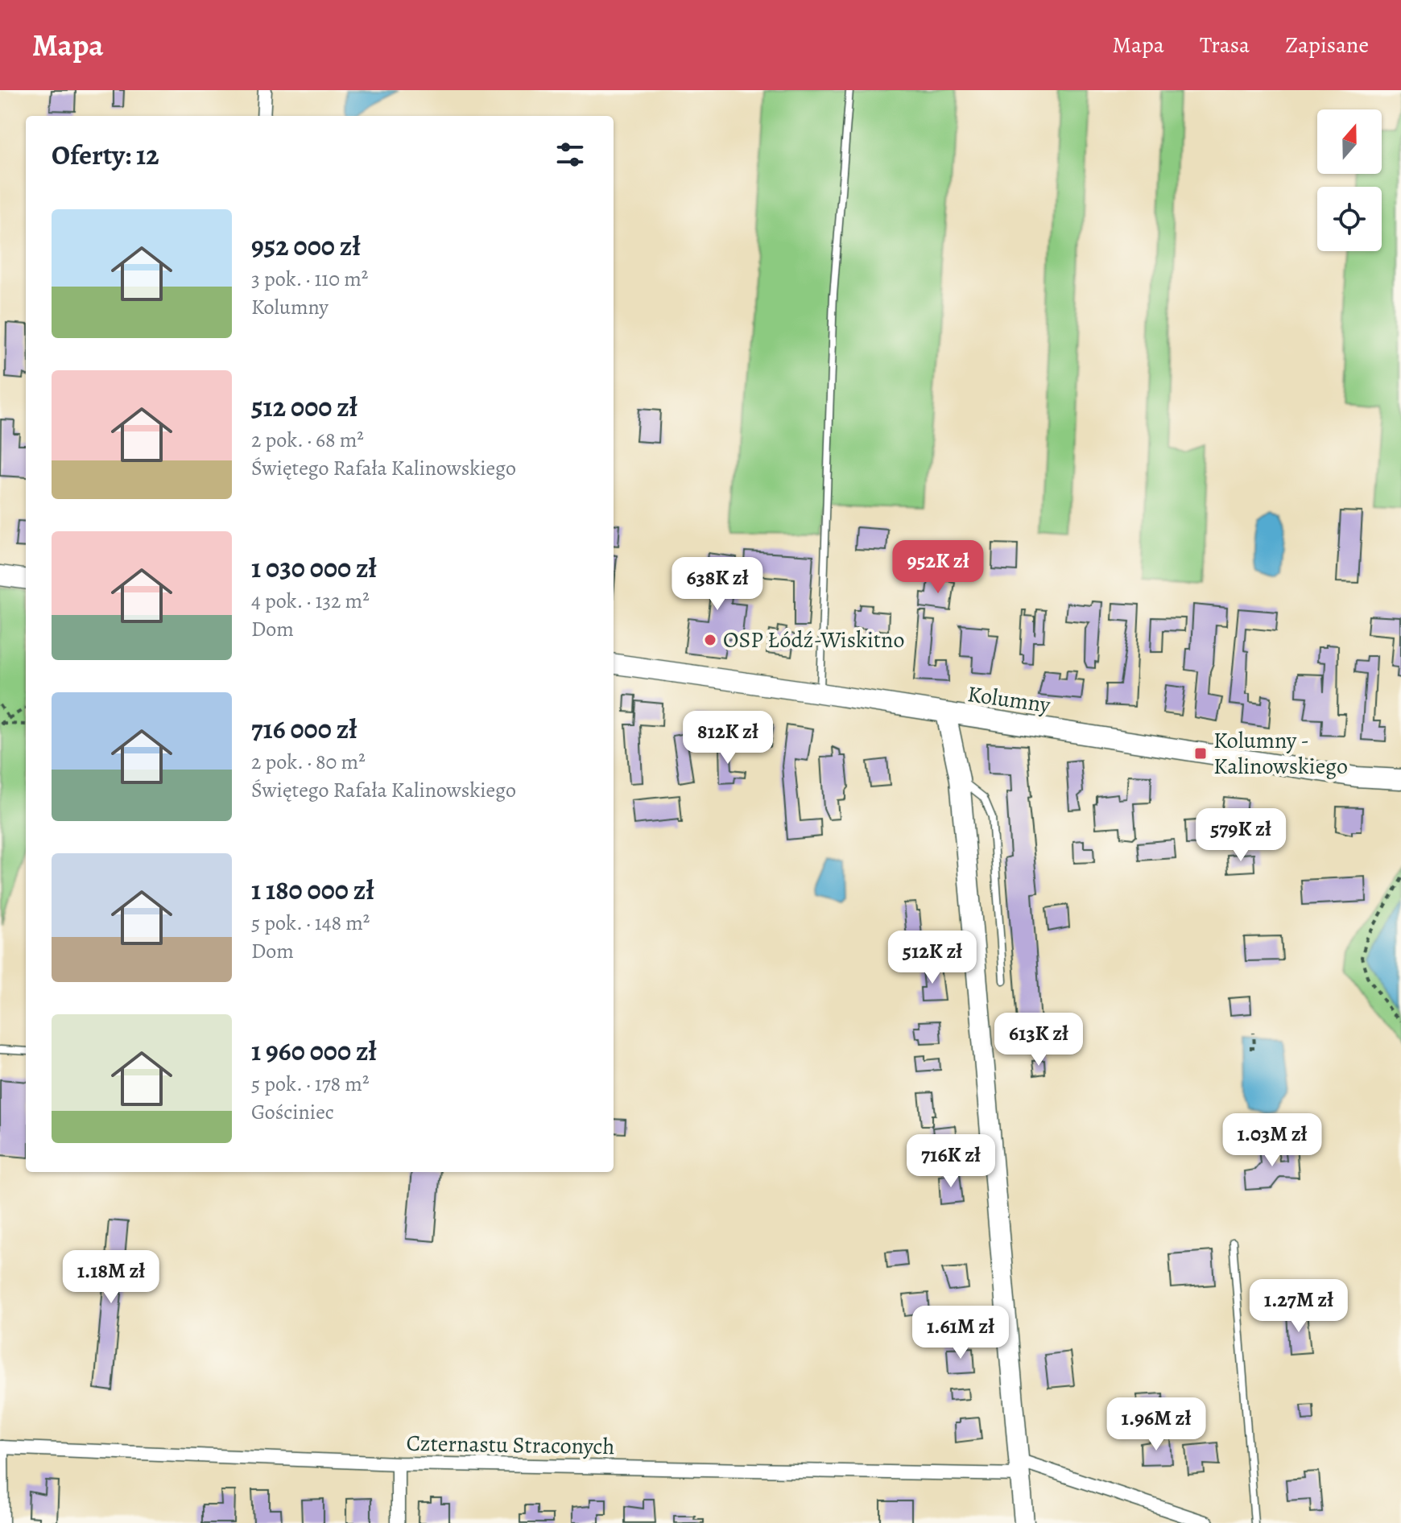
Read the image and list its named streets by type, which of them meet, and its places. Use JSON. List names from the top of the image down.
{
  "streets": {
    "street": ["Kolumny", "Czternastu Straconych"]
  },
  "places": {
    "other": ["OSP Łódź-Wiskitno"],
    "transit": ["Kolumny - Kalinowskiego"]
  },
  "north": "top",
  "page": {
    "header": "Mapa",
    "nav": ["Mapa", "Trasa", "Zapisane"],
    "heading": "Oferty: 12",
    "list": [
      {
        "name": "952 000 zł",
        "note": "3 pok. · 110 m² · Kolumny"
      },
      {
        "name": "512 000 zł",
        "note": "2 pok. · 68 m² · Świętego Rafała Kalinowskiego"
      },
      {
        "name": "1 030 000 zł",
        "note": "4 pok. · 132 m² · Dom"
      },
      {
        "name": "716 000 zł",
        "note": "2 pok. · 80 m² · Świętego Rafała Kalinowskiego"
      },
      {
        "name": "1 180 000 zł",
        "note": "5 pok. · 148 m² · Dom"
      },
      {
        "name": "1 960 000 zł",
        "note": "5 pok. · 178 m² · Gościniec"
      }
    ],
    "price": [
      "952K zł",
      "638K zł",
      "812K zł",
      "579K zł",
      "512K zł",
      "613K zł",
      "1.03M zł",
      "716K zł",
      "1.18M zł",
      "1.27M zł",
      "1.61M zł",
      "1.96M zł"
    ]
  }
}
